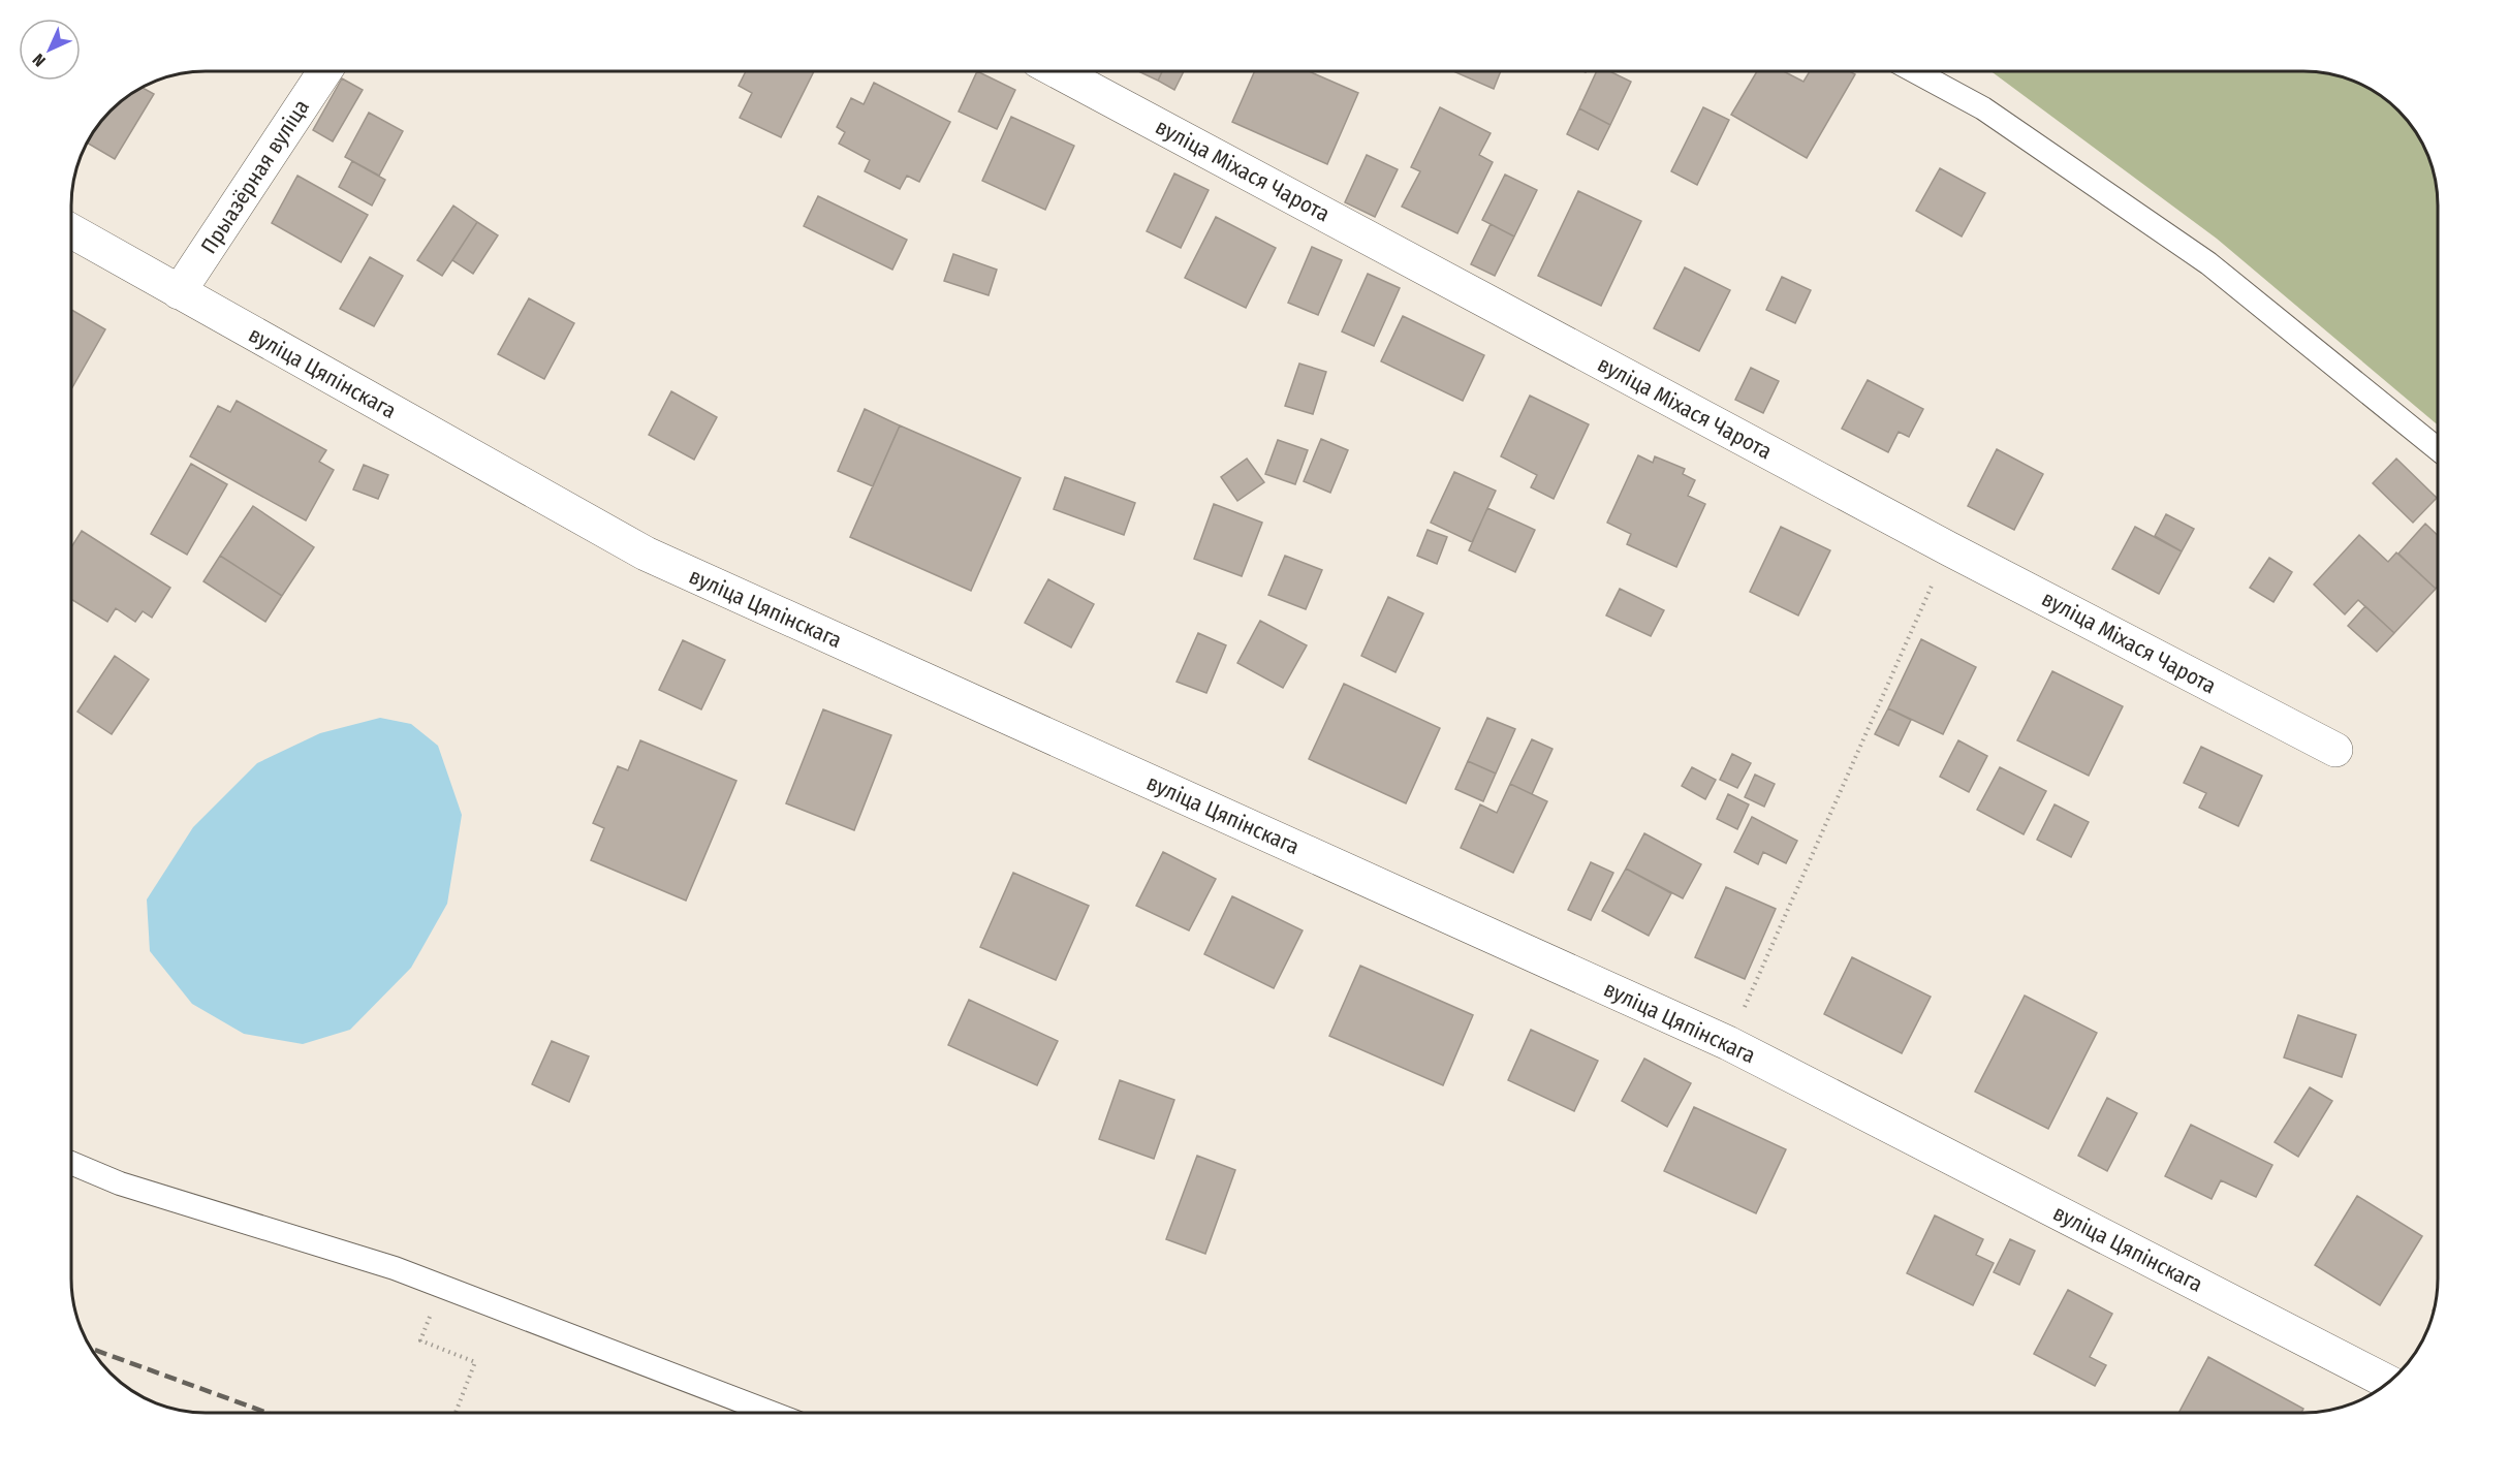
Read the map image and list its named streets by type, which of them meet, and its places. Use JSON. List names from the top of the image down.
{
  "streets": {
    "street": ["вуліца Міхася Чарота", "Прыазёрная вуліца", "вуліца Цяпінскага"]
  },
  "crossings": [
    ["Прыазёрная вуліца", "вуліца Цяпінскага"]
  ],
  "north": "bottom left"
}
